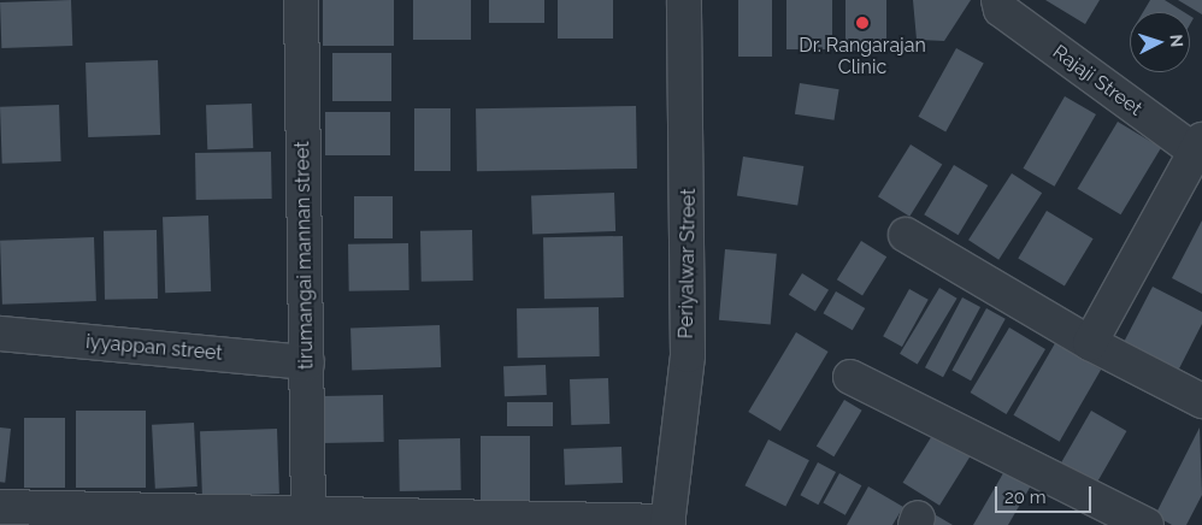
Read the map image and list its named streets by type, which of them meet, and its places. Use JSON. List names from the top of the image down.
{
  "streets": {
    "street": [
      "Rajaji Street",
      "tirumangai mannan street",
      "Periyalwar Street",
      "iyyappan street"
    ]
  },
  "crossings": [
    ["tirumangai mannan street", "iyyappan street"]
  ],
  "places": ["Dr. Rangarajan Clinic"],
  "scale_bar": "20 m",
  "north": "right"
}
